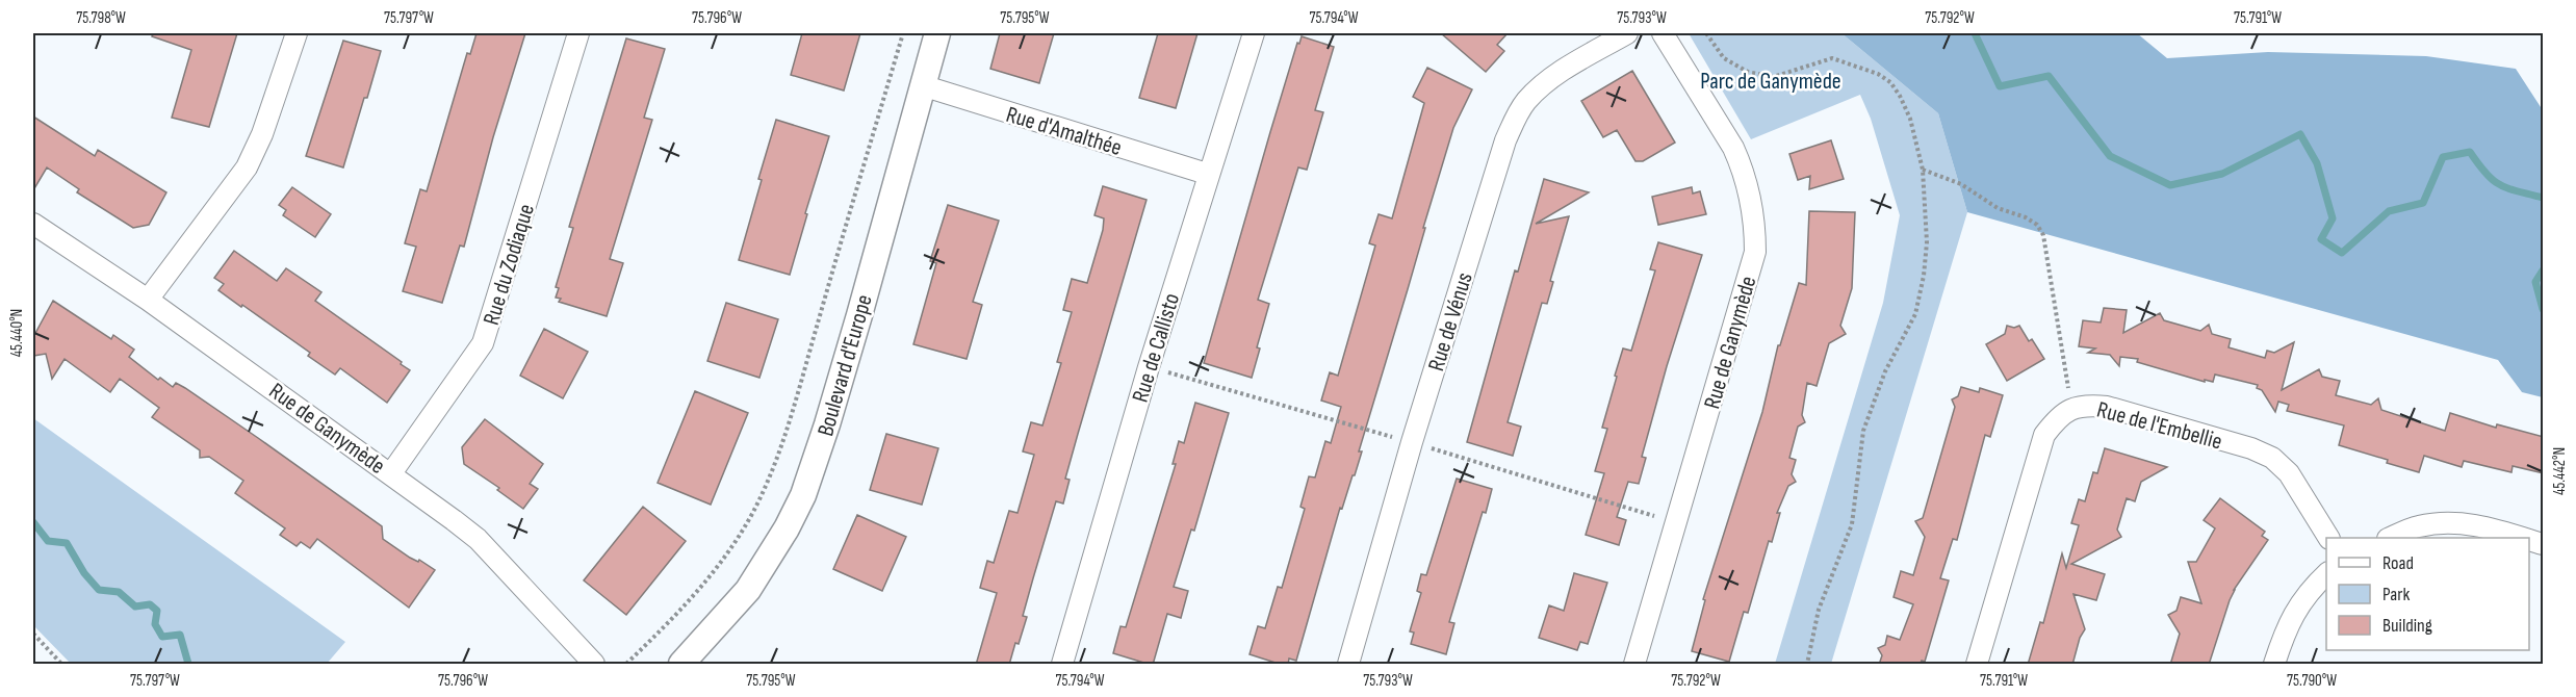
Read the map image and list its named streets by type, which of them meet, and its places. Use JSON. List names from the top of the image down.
{
  "streets": {
    "street": [
      "Rue d'Amalthée",
      "Rue du Zodiaque",
      "Rue de Vénus",
      "Rue de Ganymède",
      "Rue de Callisto",
      "Boulevard d'Europe",
      "Rue de l'Embellie"
    ]
  },
  "crossings": [
    ["Rue d'Amalthée", "Rue de Callisto"],
    ["Rue d'Amalthée", "Boulevard d'Europe"],
    ["Rue du Zodiaque", "Rue de Ganymède"]
  ],
  "parks": ["Parc de Ganymède"],
  "legend": ["Road", "Park", "Building"],
  "coordinates": [
    "75.798°W",
    "75.797°W",
    "75.796°W",
    "75.795°W",
    "75.794°W",
    "75.793°W",
    "75.792°W",
    "75.791°W",
    "45.440°N",
    "45.442°N",
    "75.790°W"
  ]
}
